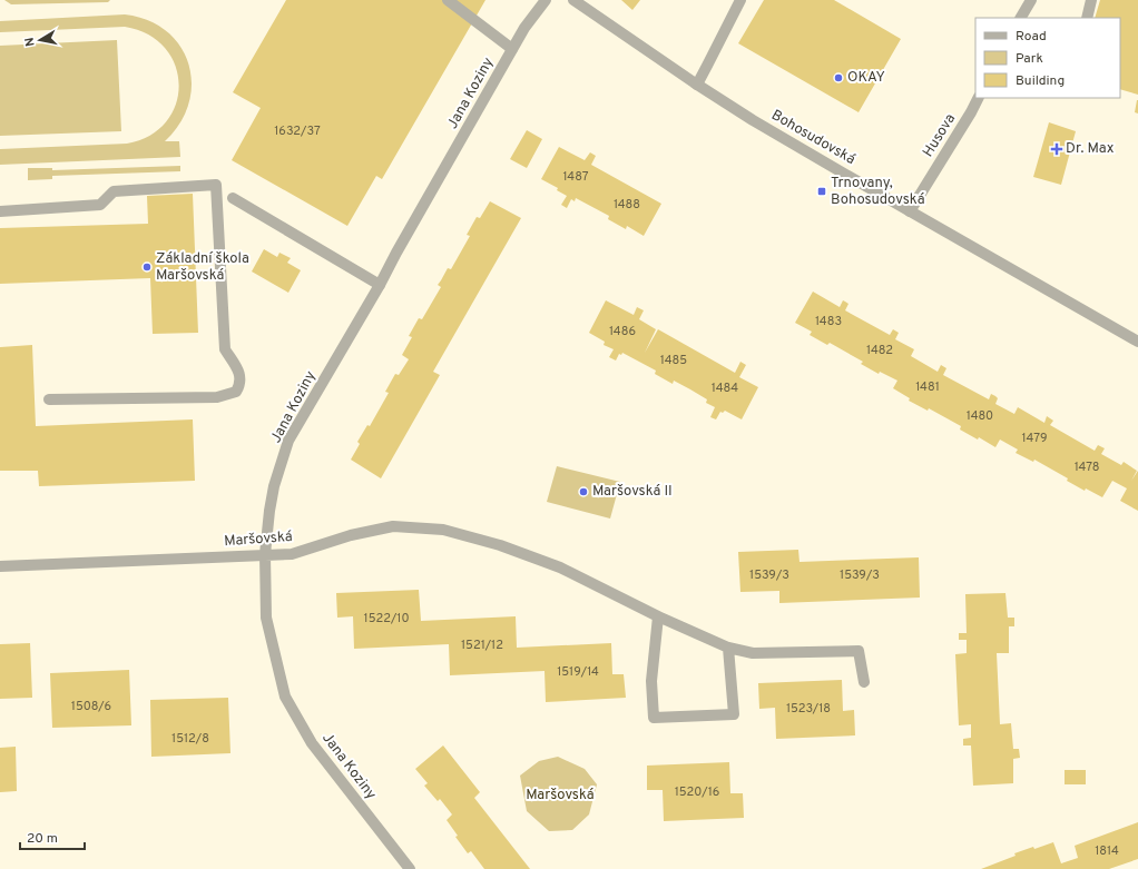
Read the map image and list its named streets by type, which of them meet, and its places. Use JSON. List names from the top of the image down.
{
  "streets": {
    "street": [
      "Jana Koziny",
      "Husova",
      "Bohosudovská",
      "Maršovská"
    ]
  },
  "crossings": [
    ["Jana Koziny", "Maršovská"],
    ["Husova", "Bohosudovská"]
  ],
  "parks": ["Maršovská"],
  "places": {
    "other": ["OKAY", "Základní škola Maršovská", "Maršovská II"],
    "health": ["Dr. Max"],
    "transit": ["Trnovany, Bohosudovská"]
  },
  "house_numbers": [
    "1632/37",
    "1487",
    "1488",
    "1483",
    "1486",
    "1482",
    "1485",
    "1481",
    "1484",
    "1480",
    "1479",
    "1478",
    "1539/3",
    "1539/3",
    "1522/10",
    "1521/12",
    "1519/14",
    "1508/6",
    "1523/18",
    "1512/8",
    "1520/16",
    "1814"
  ],
  "legend": ["Road", "Park", "Building"],
  "scale_bar": "20 m",
  "north": "left"
}
